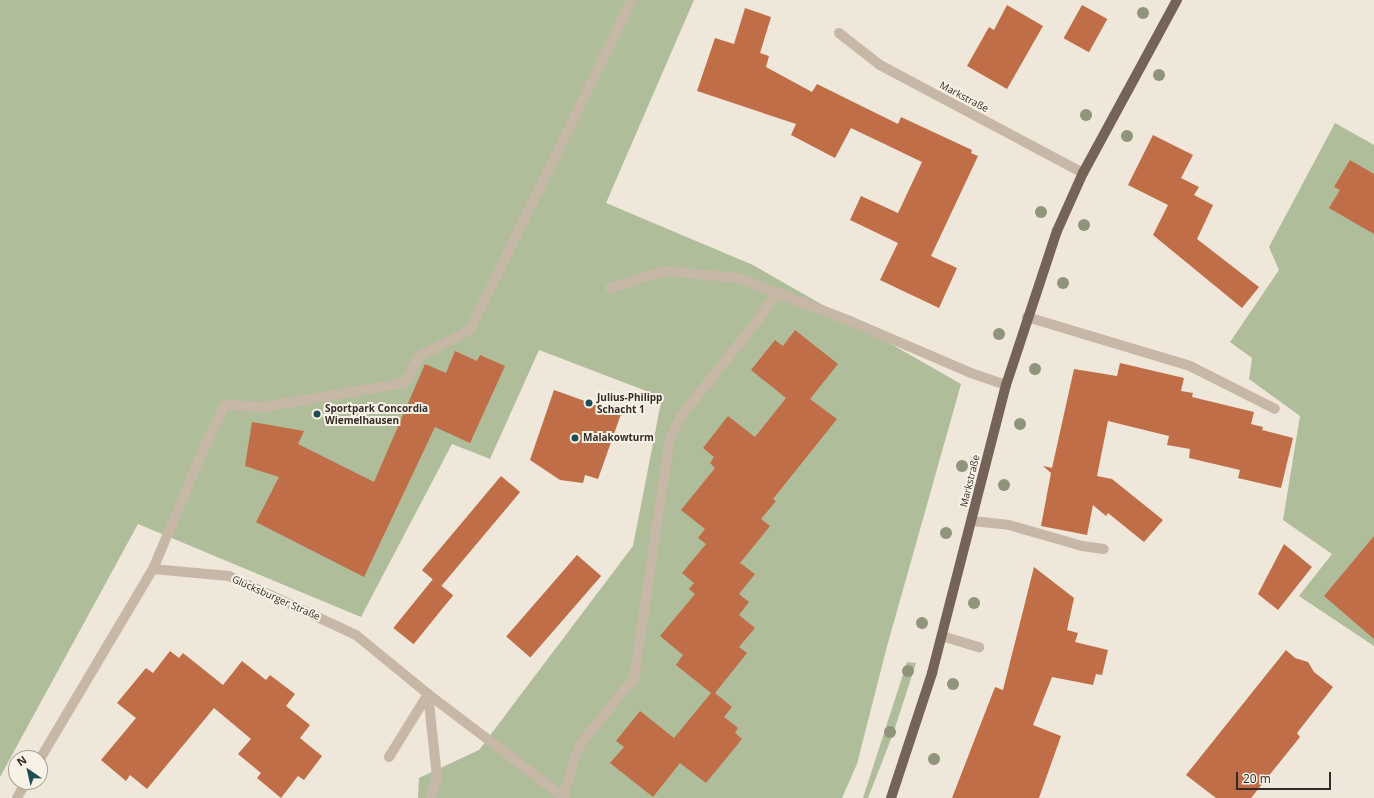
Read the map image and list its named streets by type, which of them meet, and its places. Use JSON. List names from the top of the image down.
{
  "streets": {
    "main road": ["Markstraße"],
    "street": ["Glücksburger Straße"]
  },
  "places": ["Julius-Philipp Schacht 1", "Sportpark Concordia Wiemelhausen", "Malakowturm"],
  "scale_bar": "20 m",
  "north": "top left"
}
